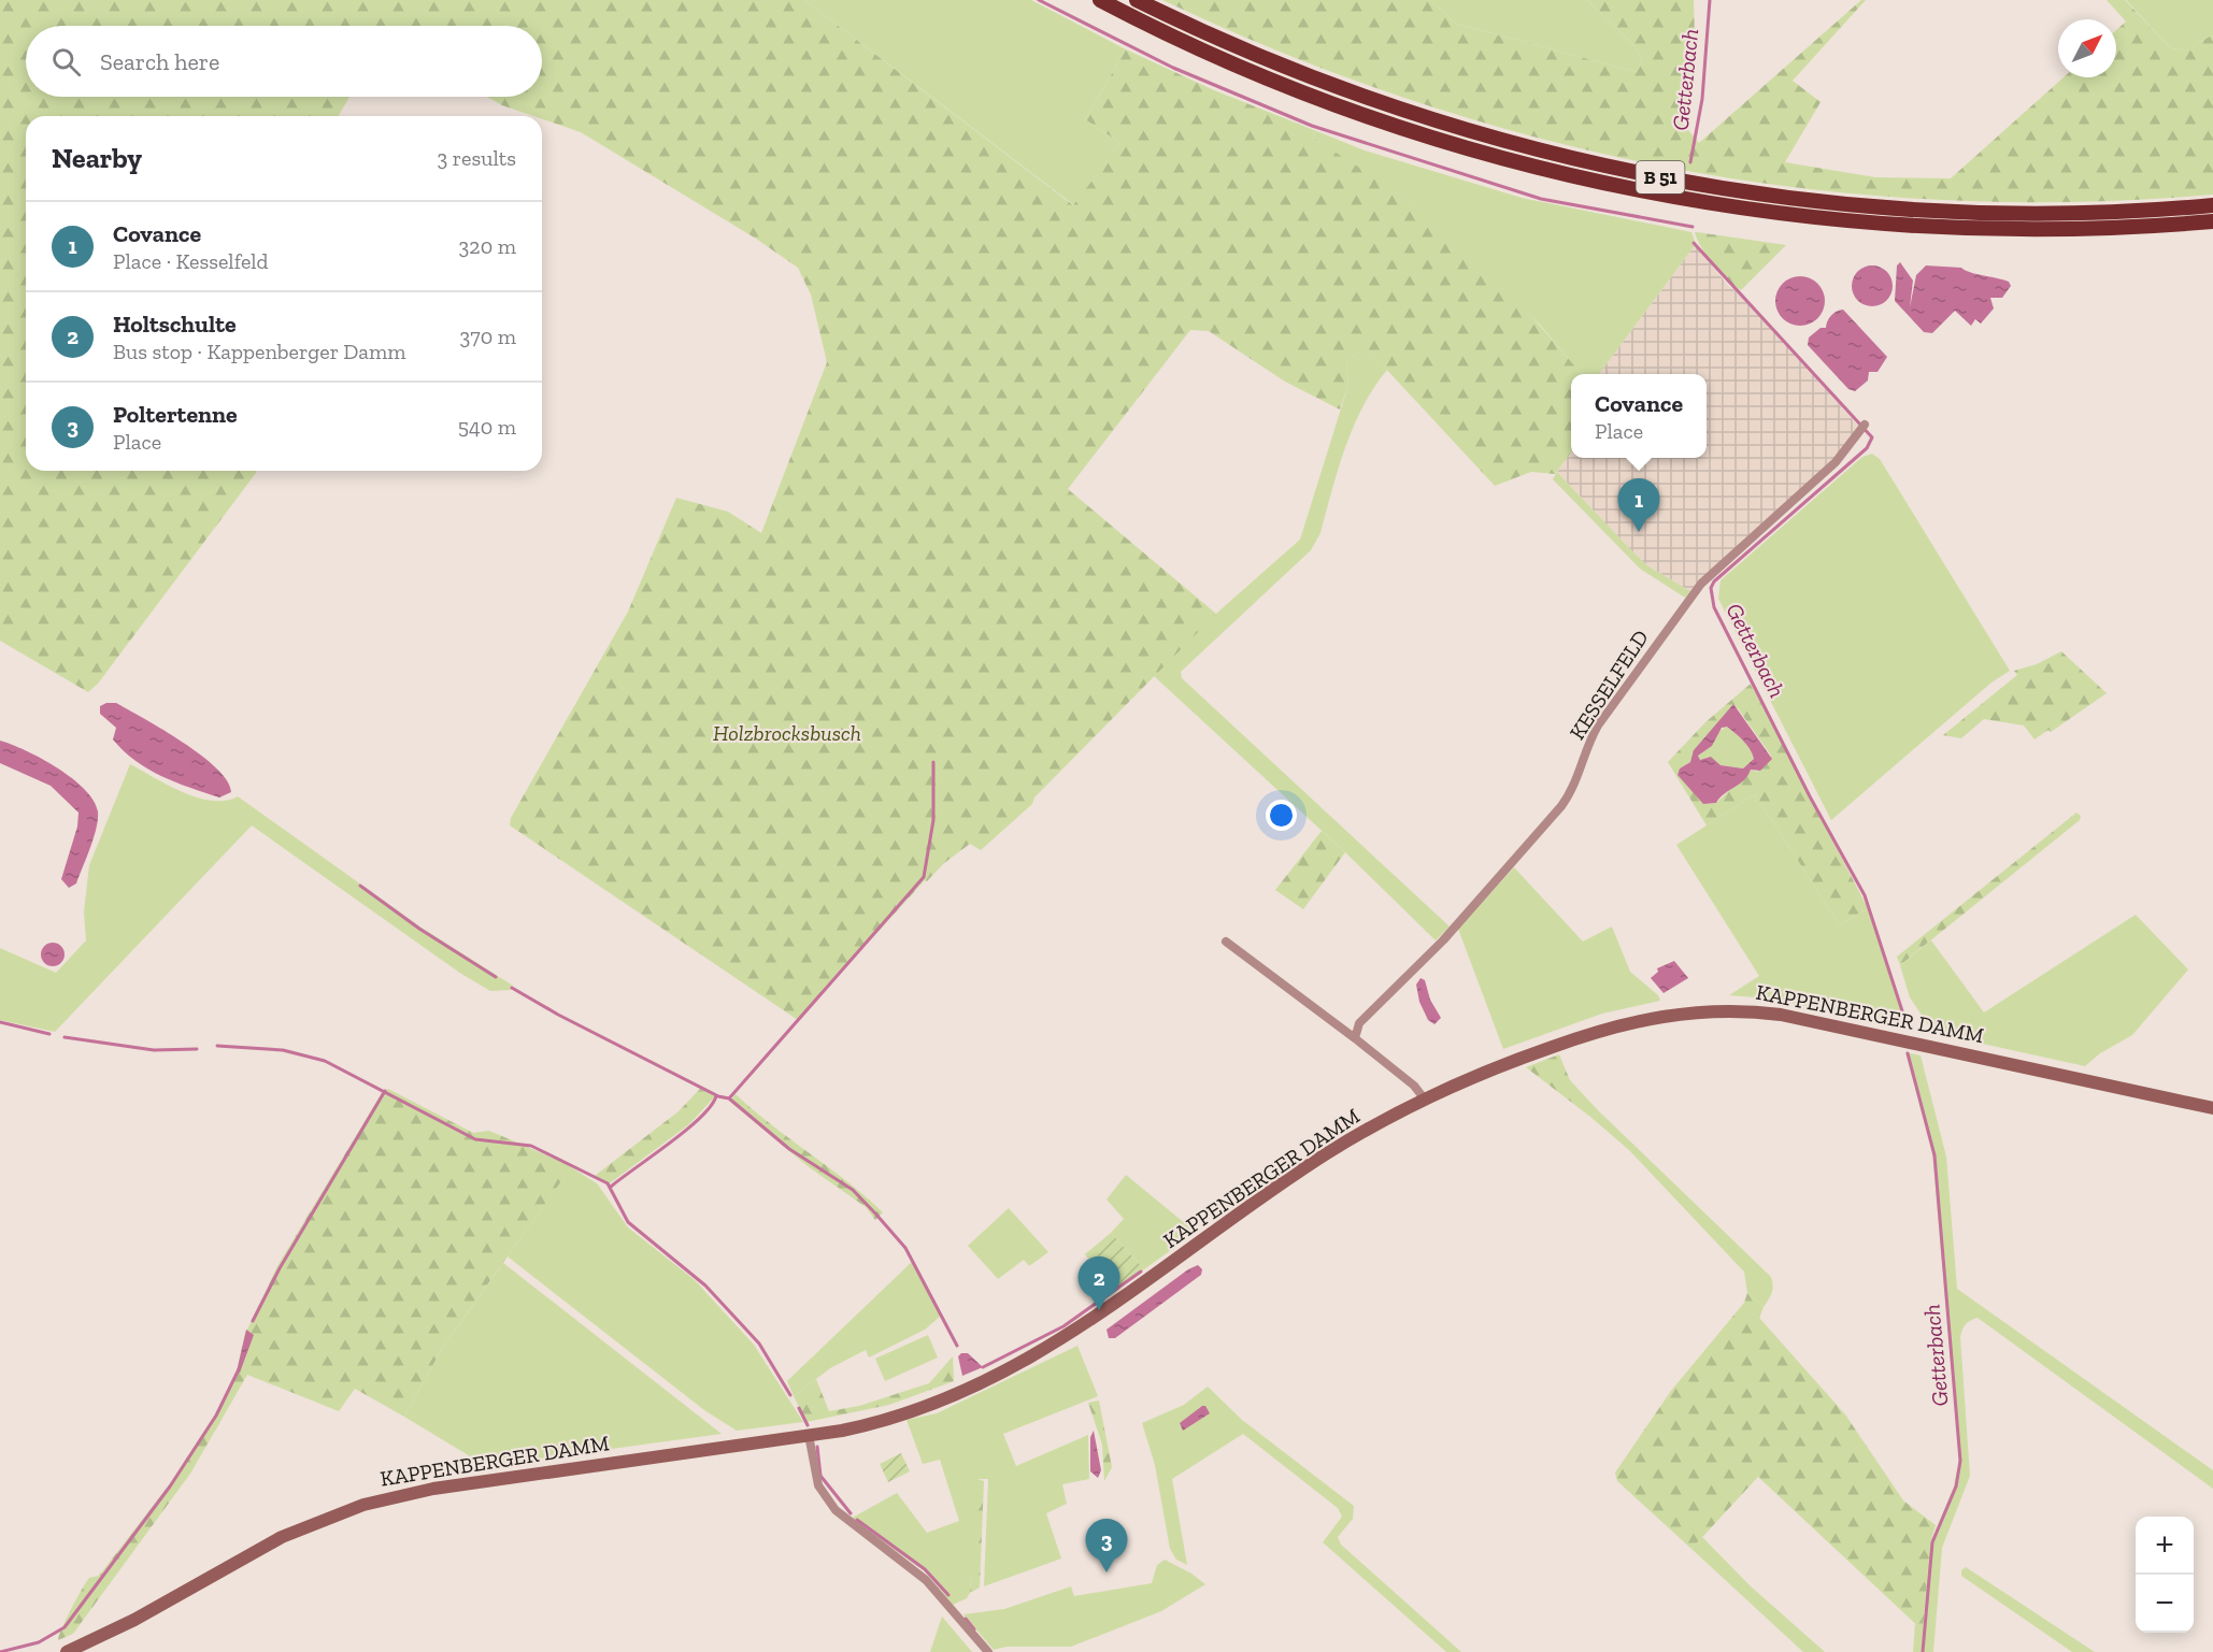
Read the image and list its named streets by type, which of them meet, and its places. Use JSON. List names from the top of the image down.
{
  "streets": {
    "highway": ["B 51"],
    "main road": ["KAPPENBERGER DAMM"],
    "street": ["KESSELFELD"]
  },
  "water": ["Getterbach"],
  "parks": ["Holzbrocksbusch"],
  "north": "top right",
  "page": {
    "search": "Search here",
    "heading": ["Nearby", "3 results"],
    "list": [
      {
        "mark": "1",
        "name": "Covance",
        "note": "Place · Kesselfeld",
        "value": "320 m"
      },
      {
        "mark": "2",
        "name": "Holtschulte",
        "note": "Bus stop · Kappenberger Damm",
        "value": "370 m"
      },
      {
        "mark": "3",
        "name": "Poltertenne",
        "note": "Place",
        "value": "540 m"
      }
    ],
    "popup": ["Covance", "Place"],
    "pins": ["1", "2", "3"],
    "map_buttons": ["+", "−"]
  }
}
